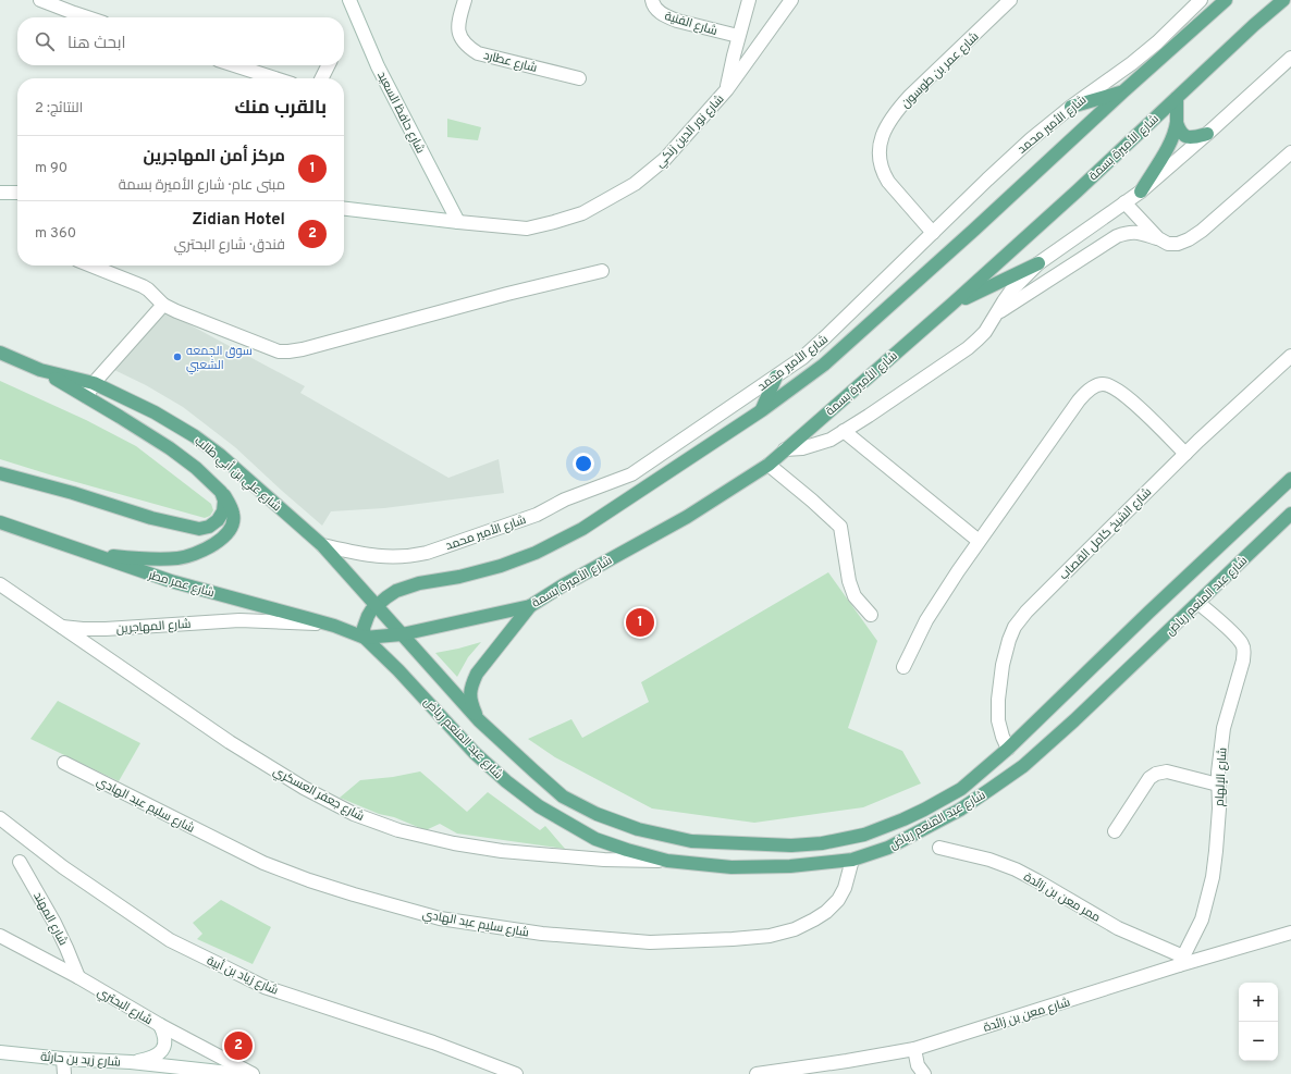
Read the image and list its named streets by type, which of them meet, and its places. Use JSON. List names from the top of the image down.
{
  "streets": {
    "main road": [
      "شارع الأميرة بسمة",
      "شارع علي بن أبي طالب",
      "شارع عمر مطر",
      "شارع عبد المنعم رياض"
    ],
    "street": [
      "شارع الفنية",
      "شارع عطارد",
      "شارع عمر بن طوسون",
      "شارع حافظ السعيد",
      "شارع الأمير محمد",
      "شارع نور الدين زنكي",
      "شارع الشيخ كامل القصاب",
      "شارع المهاجرين",
      "شارع الإلهام",
      "شارع جعفر العسكري",
      "شارع سليم عبد الهادي",
      "ممر معن بن زائدة",
      "شارع المهند",
      "شارع زياد بن أبية",
      "شارع البحتري",
      "شارع معن بن زائدة",
      "شارع زيد بن حارثة"
    ]
  },
  "crossings": [
    ["شارع الفنية", "شارع نور الدين زنكي"],
    ["شارع عمر بن طوسون", "شارع الأمير محمد"],
    ["شارع حافظ السعيد", "شارع نور الدين زنكي"],
    ["شارع الأمير محمد", "شارع علي بن أبي طالب"],
    ["شارع الأميرة بسمة", "شارع عمر مطر"],
    ["شارع الأميرة بسمة", "شارع عبد المنعم رياض"],
    ["شارع علي بن أبي طالب", "شارع عبد المنعم رياض"],
    ["شارع الشيخ كامل القصاب", "شارع عبد المنعم رياض"],
    ["شارع عمر مطر", "شارع عبد المنعم رياض"],
    ["شارع عمر مطر", "شارع المهاجرين"],
    ["شارع عبد المنعم رياض", "شارع الإلهام"],
    ["شارع عبد المنعم رياض", "شارع جعفر العسكري"],
    ["شارع عبد المنعم رياض", "شارع سليم عبد الهادي"],
    ["شارع المهاجرين", "شارع جعفر العسكري"],
    ["شارع الإلهام", "ممر معن بن زائدة"],
    ["شارع الإلهام", "شارع معن بن زائدة"],
    ["ممر معن بن زائدة", "شارع معن بن زائدة"],
    ["شارع المهند", "شارع البحتري"]
  ],
  "places": ["سوق الجمعه الشعبي"],
  "page": {
    "search": "ابحث هنا",
    "heading": ["بالقرب منك", "النتائج: 2"],
    "list": [
      {
        "mark": "1",
        "name": "مركز أمن المهاجرين",
        "note": "مبنى عام · شارع الأميرة بسمة",
        "value": "90 m"
      },
      {
        "mark": "2",
        "name": "Zidian Hotel",
        "note": "فندق · شارع البحتري",
        "value": "360 m"
      }
    ],
    "pins": ["1", "2"],
    "map_buttons": ["+", "−"]
  }
}
